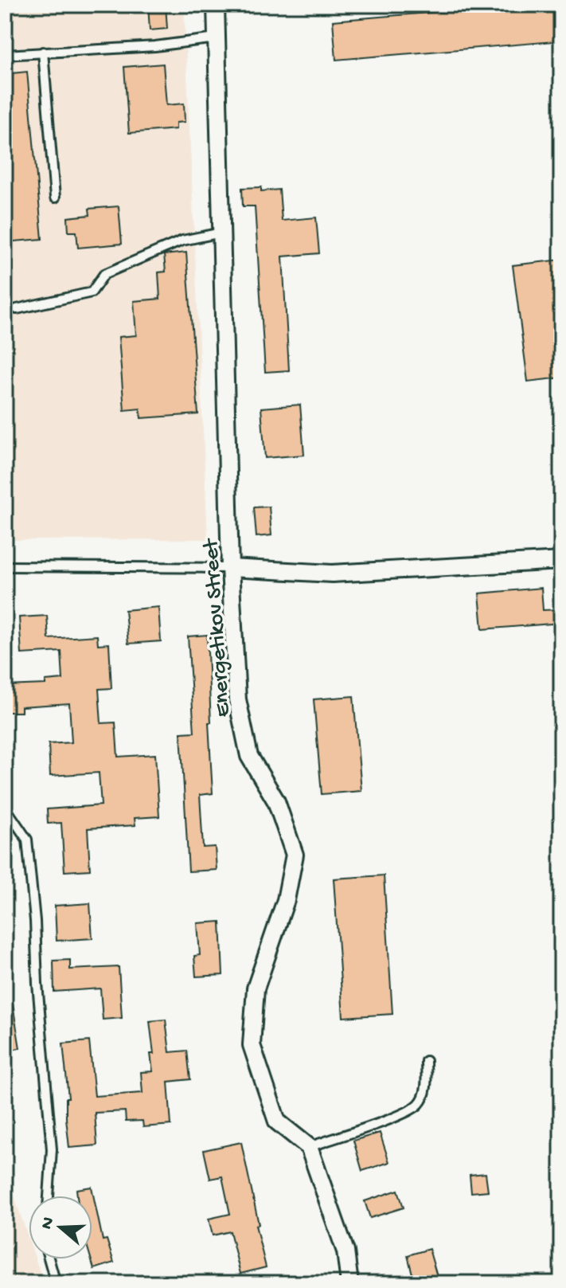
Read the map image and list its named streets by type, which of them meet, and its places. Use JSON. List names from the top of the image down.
{
  "streets": {
    "street": ["Energetikov Street"]
  },
  "north": "left"
}
